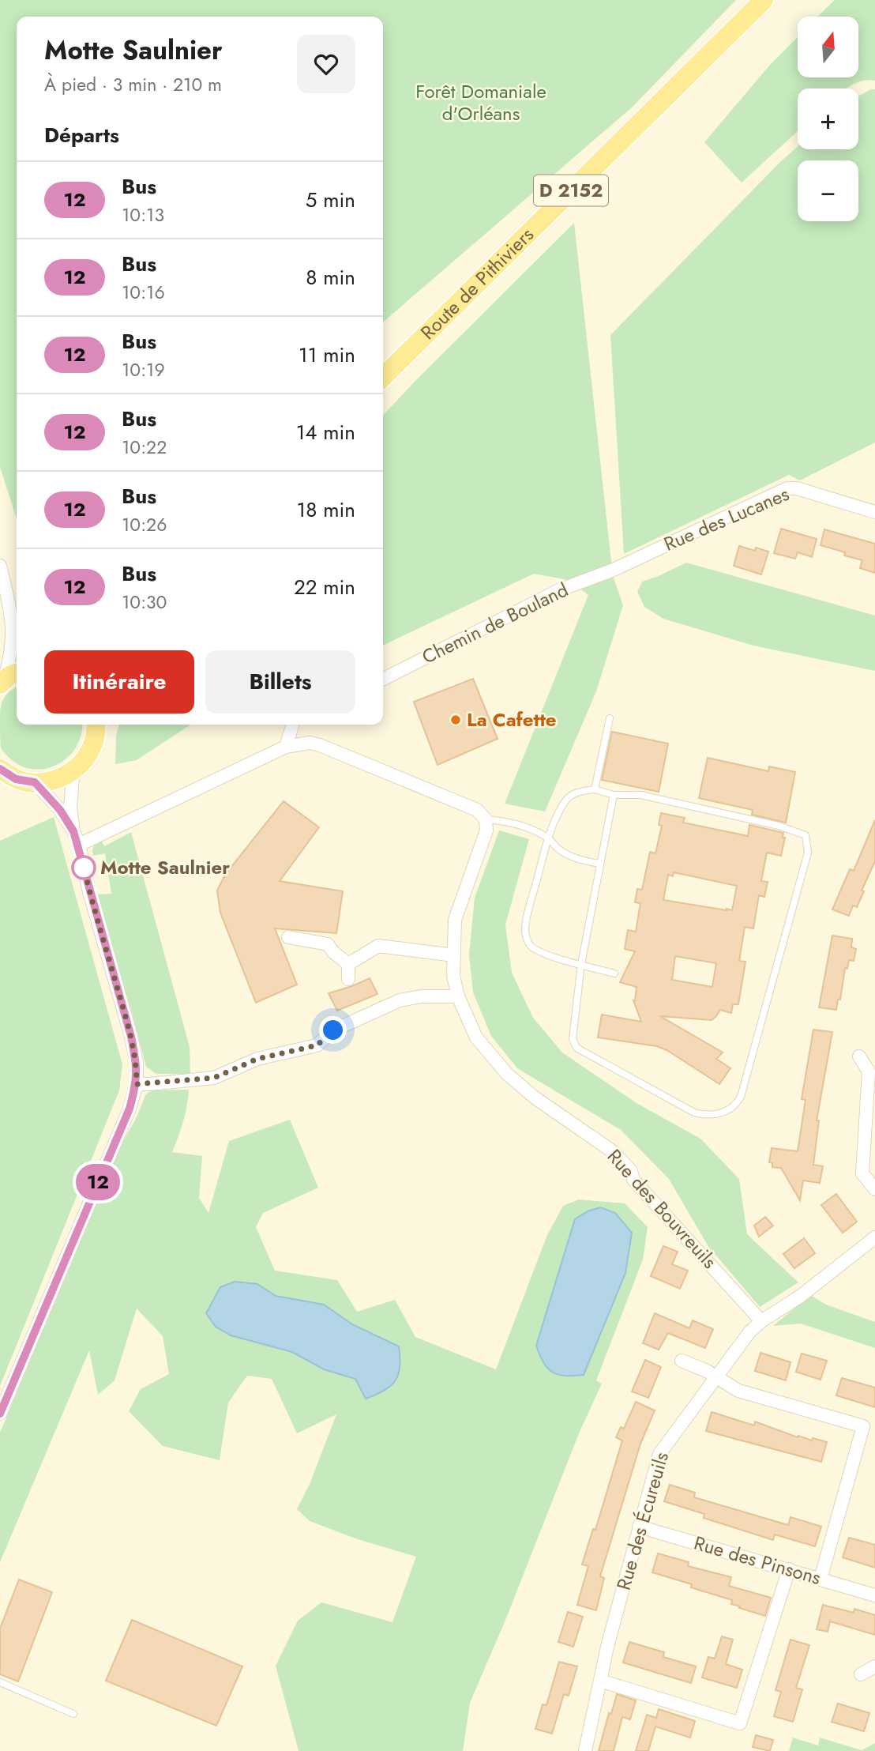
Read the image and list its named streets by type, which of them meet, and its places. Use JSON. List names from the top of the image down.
{
  "streets": {
    "main road": ["D 2152", "Route de Pithiviers"],
    "street": [
      "Rue des Lucanes",
      "Chemin de Bouland",
      "Rue des Bouvreuils",
      "Rue des Écureuils",
      "Rue des Pinsons"
    ]
  },
  "crossings": [
    ["Rue des Lucanes", "Chemin de Bouland"],
    ["Rue des Bouvreuils", "Rue des Écureuils"],
    ["Rue des Écureuils", "Rue des Pinsons"]
  ],
  "parks": ["Forêt Domaniale d'Orléans"],
  "places": ["La Cafette", "Motte Saulnier"],
  "lines": ["bus line 12"],
  "north": "top",
  "page": {
    "on_map": "12",
    "map_buttons": ["+", "−"],
    "heading": [
      ["Motte Saulnier", "À pied · 3 min · 210 m"],
      "Départs"
    ],
    "list": [
      {
        "mark": "12",
        "name": "Bus",
        "note": "10:13",
        "value": "5 min"
      },
      {
        "mark": "12",
        "name": "Bus",
        "note": "10:16",
        "value": "8 min"
      },
      {
        "mark": "12",
        "name": "Bus",
        "note": "10:19",
        "value": "11 min"
      },
      {
        "mark": "12",
        "name": "Bus",
        "note": "10:22",
        "value": "14 min"
      },
      {
        "mark": "12",
        "name": "Bus",
        "note": "10:26",
        "value": "18 min"
      },
      {
        "mark": "12",
        "name": "Bus",
        "note": "10:30",
        "value": "22 min"
      }
    ],
    "buttons": ["Itinéraire", "Billets"]
  }
}
